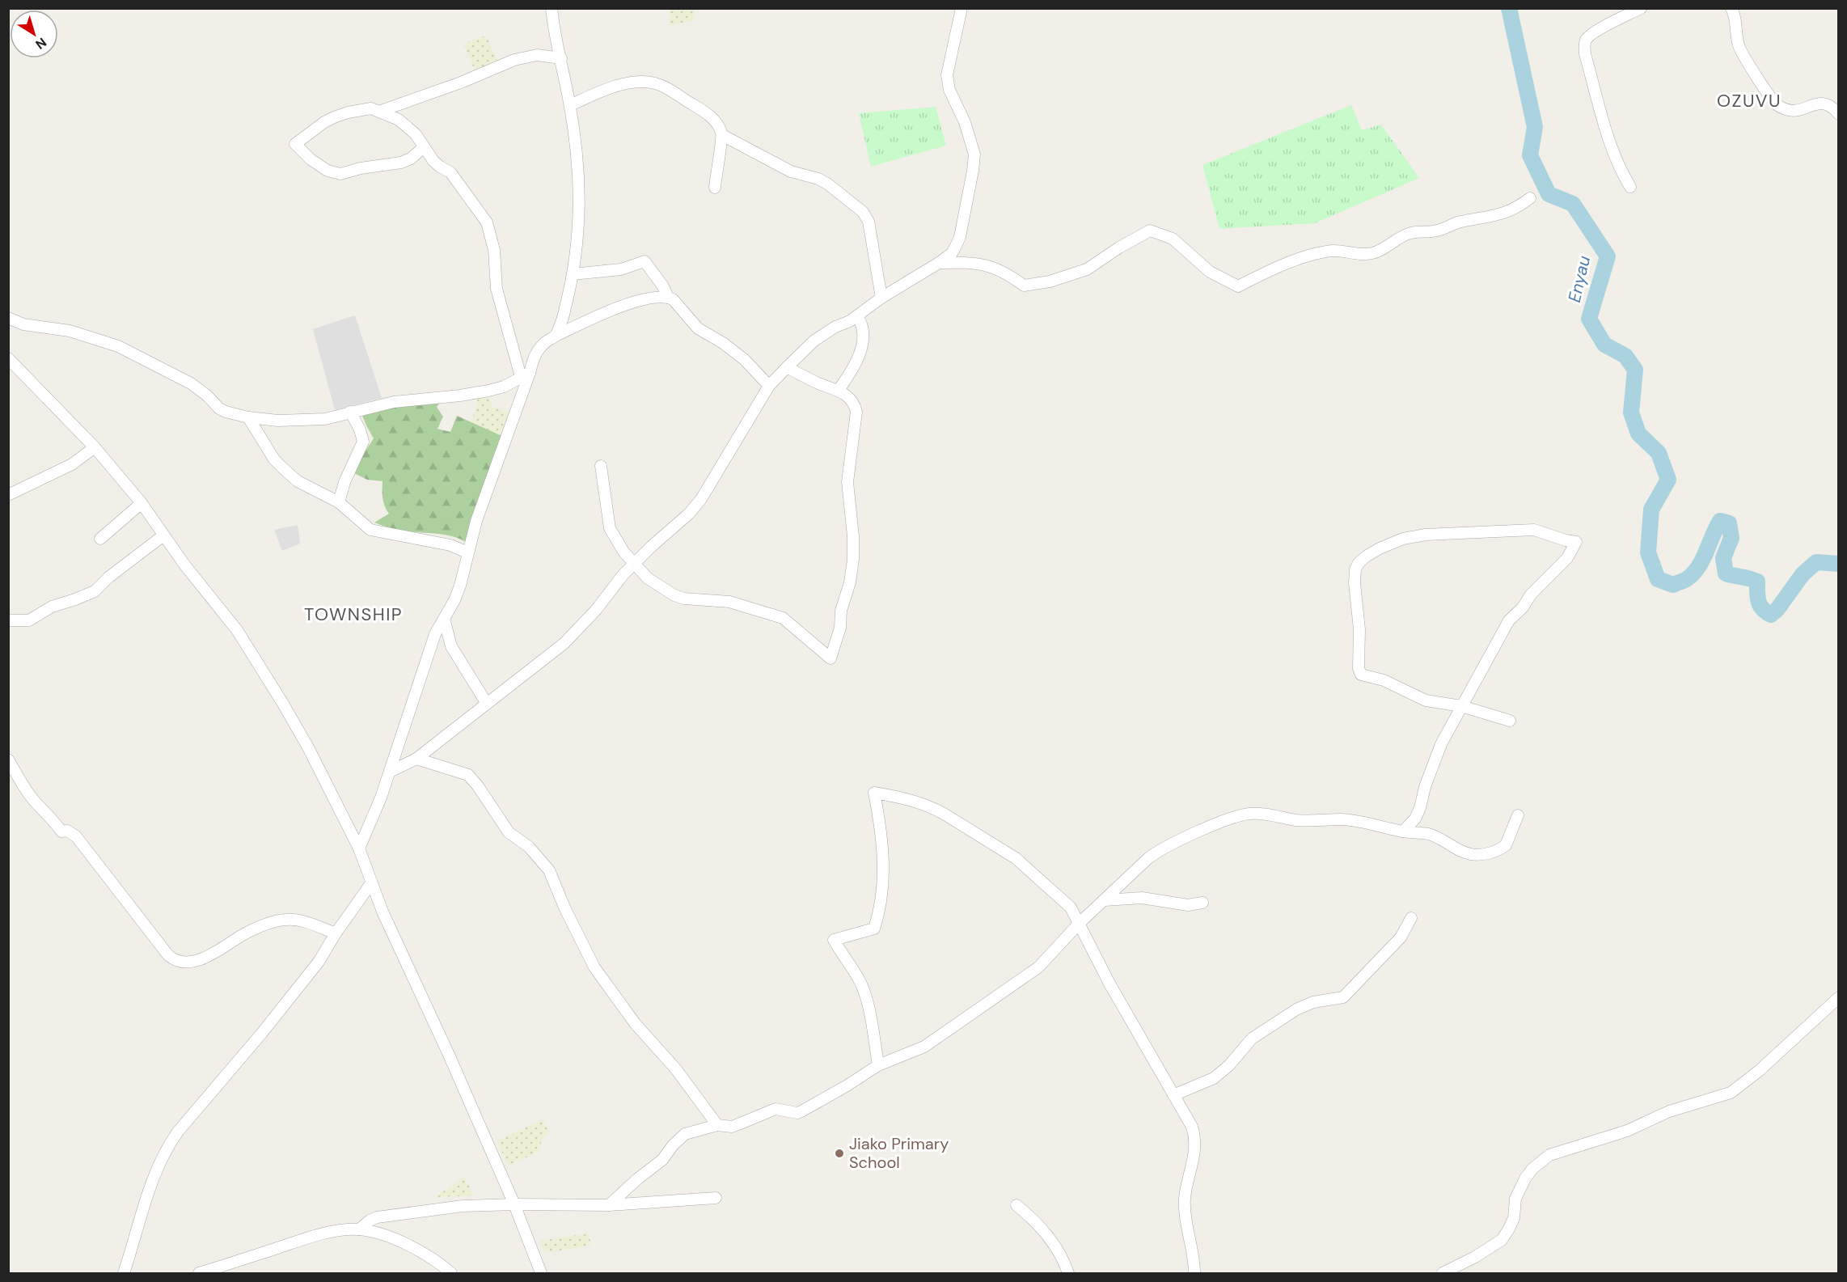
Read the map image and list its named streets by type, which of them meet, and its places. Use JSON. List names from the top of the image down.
{
  "districts": ["OZUVU", "TOWNSHIP"],
  "water": ["Enyau"],
  "places": ["Jiako Primary School"],
  "north": "bottom right"
}
